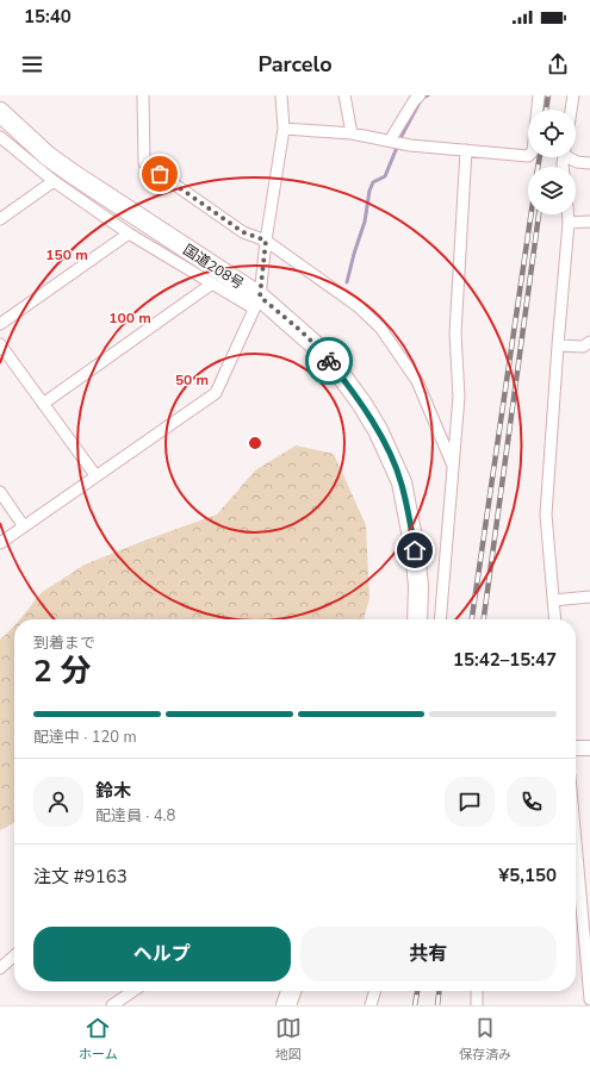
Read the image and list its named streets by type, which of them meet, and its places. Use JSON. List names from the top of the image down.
{
  "streets": {
    "highway": ["国道208号"]
  },
  "page": {
    "status": "15:40",
    "header": "Parcelo",
    "heading": ["2 分", "到着まで", "15:42–15:47"],
    "panel": [
      "鈴木",
      "配達員 · 4.8",
      "注文 #9163",
      "¥5,150"
    ],
    "bar": "配達中 · 120 m",
    "buttons": ["ヘルプ", "共有"],
    "tabs": ["ホーム", "地図", "保存済み"]
  },
  "rings": ["150 m", "100 m", "50 m"]
}
